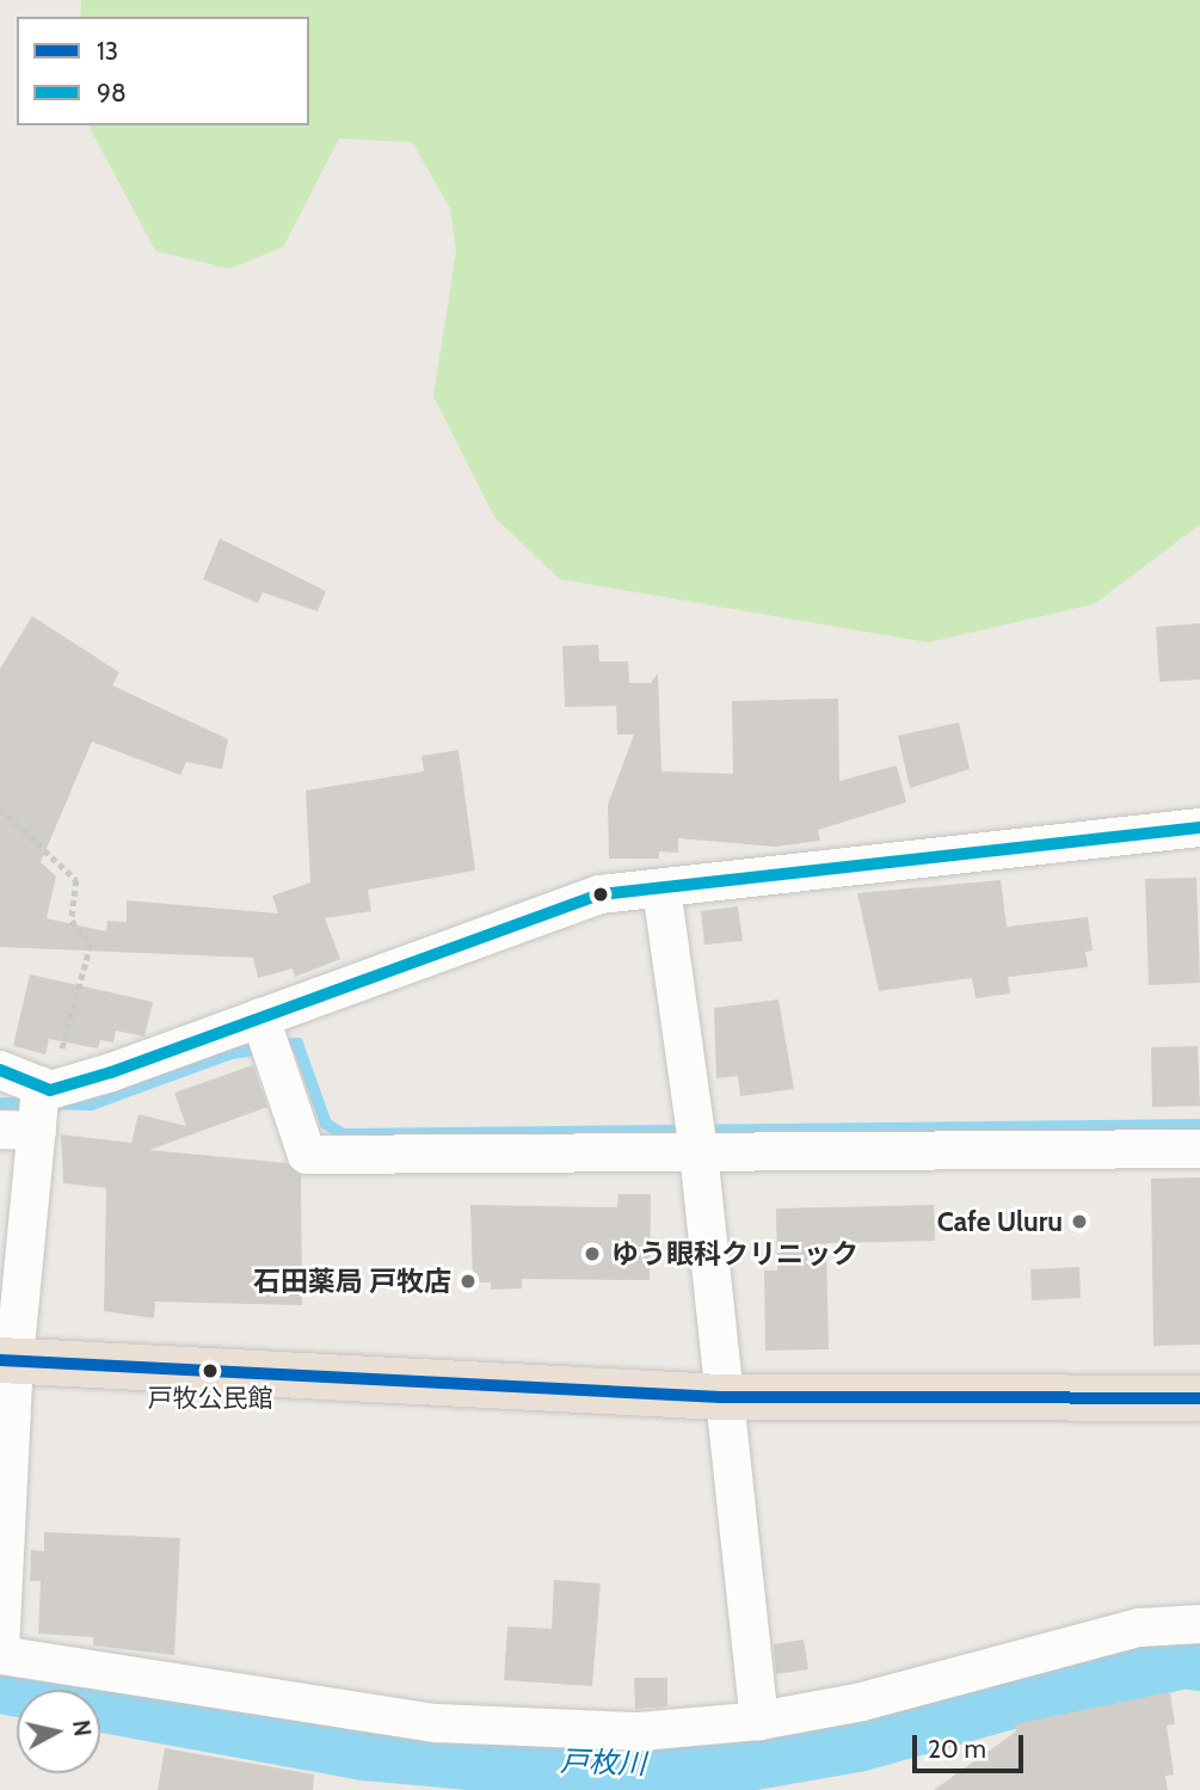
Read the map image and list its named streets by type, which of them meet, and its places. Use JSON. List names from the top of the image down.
{
  "water": ["戸枚川"],
  "places": [
    "Cafe Uluru",
    "ゆう眼科クリニック",
    "石田薬局 戸牧店",
    "戸牧公民館"
  ],
  "lines": ["transit line 98", "transit line 13"],
  "legend": ["13", "98"],
  "scale_bar": "20 m",
  "north": "right"
}
